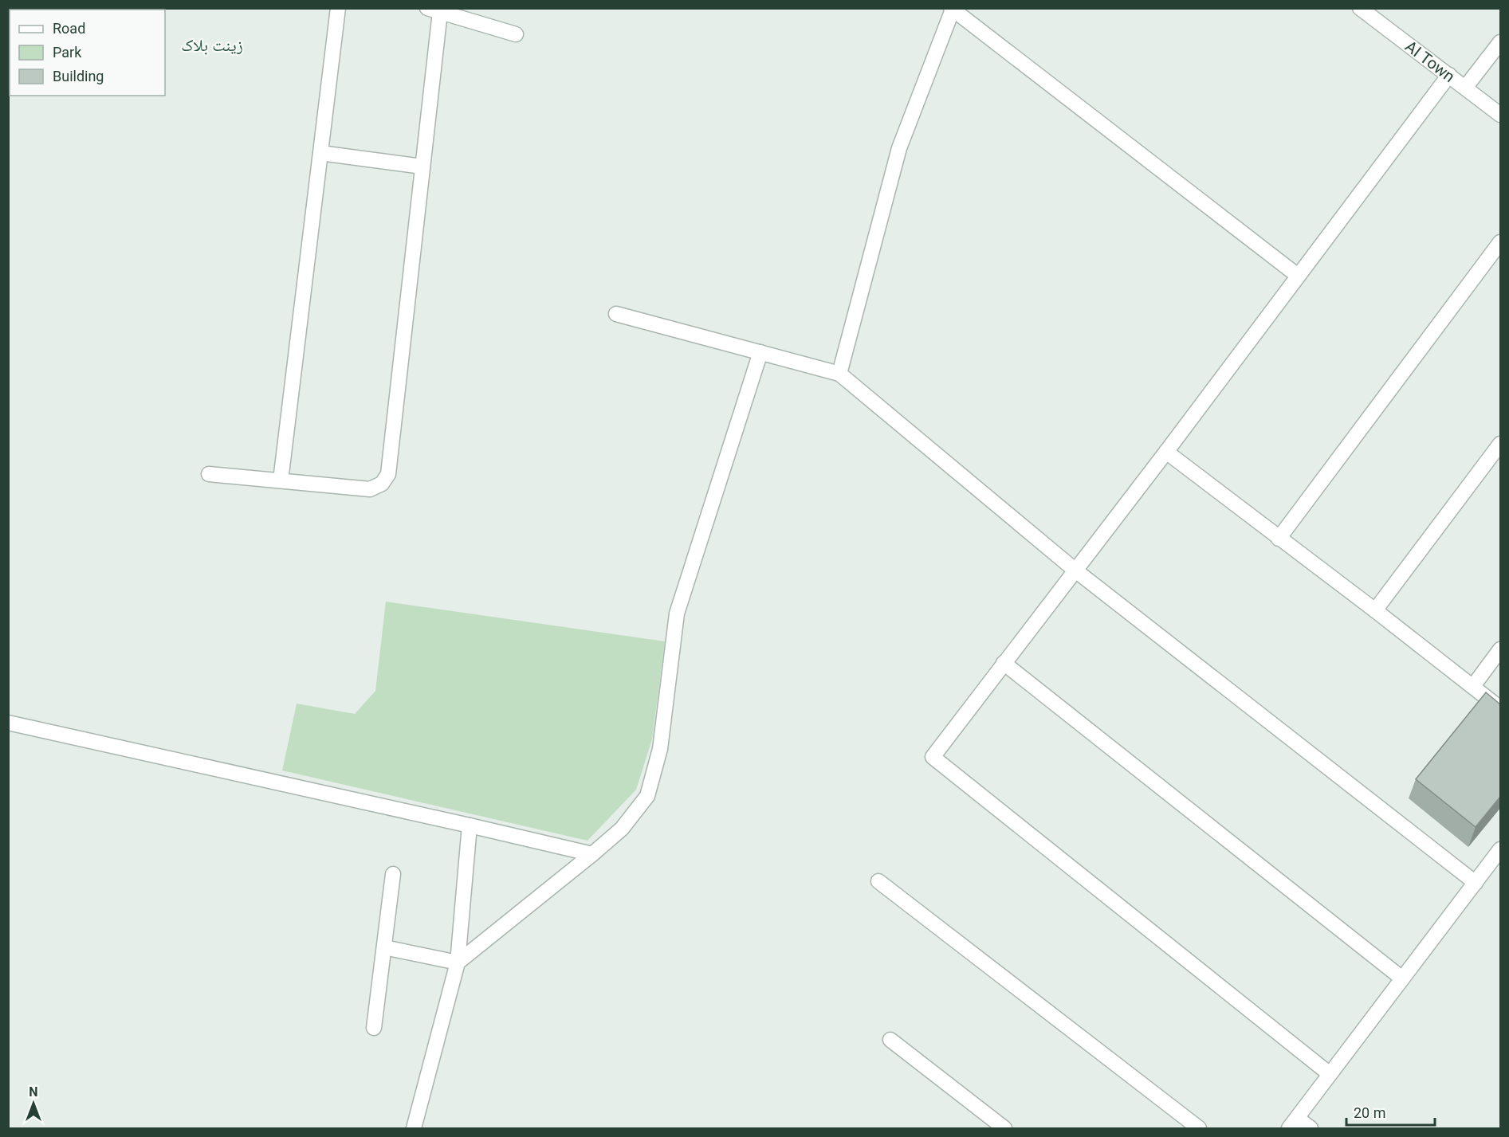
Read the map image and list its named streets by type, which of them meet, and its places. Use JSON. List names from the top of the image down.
{
  "streets": {
    "street": ["AI Town"]
  },
  "districts": ["زینت بلاک"],
  "legend": ["Road", "Park", "Building"],
  "scale_bar": "20 m",
  "north": "top"
}
